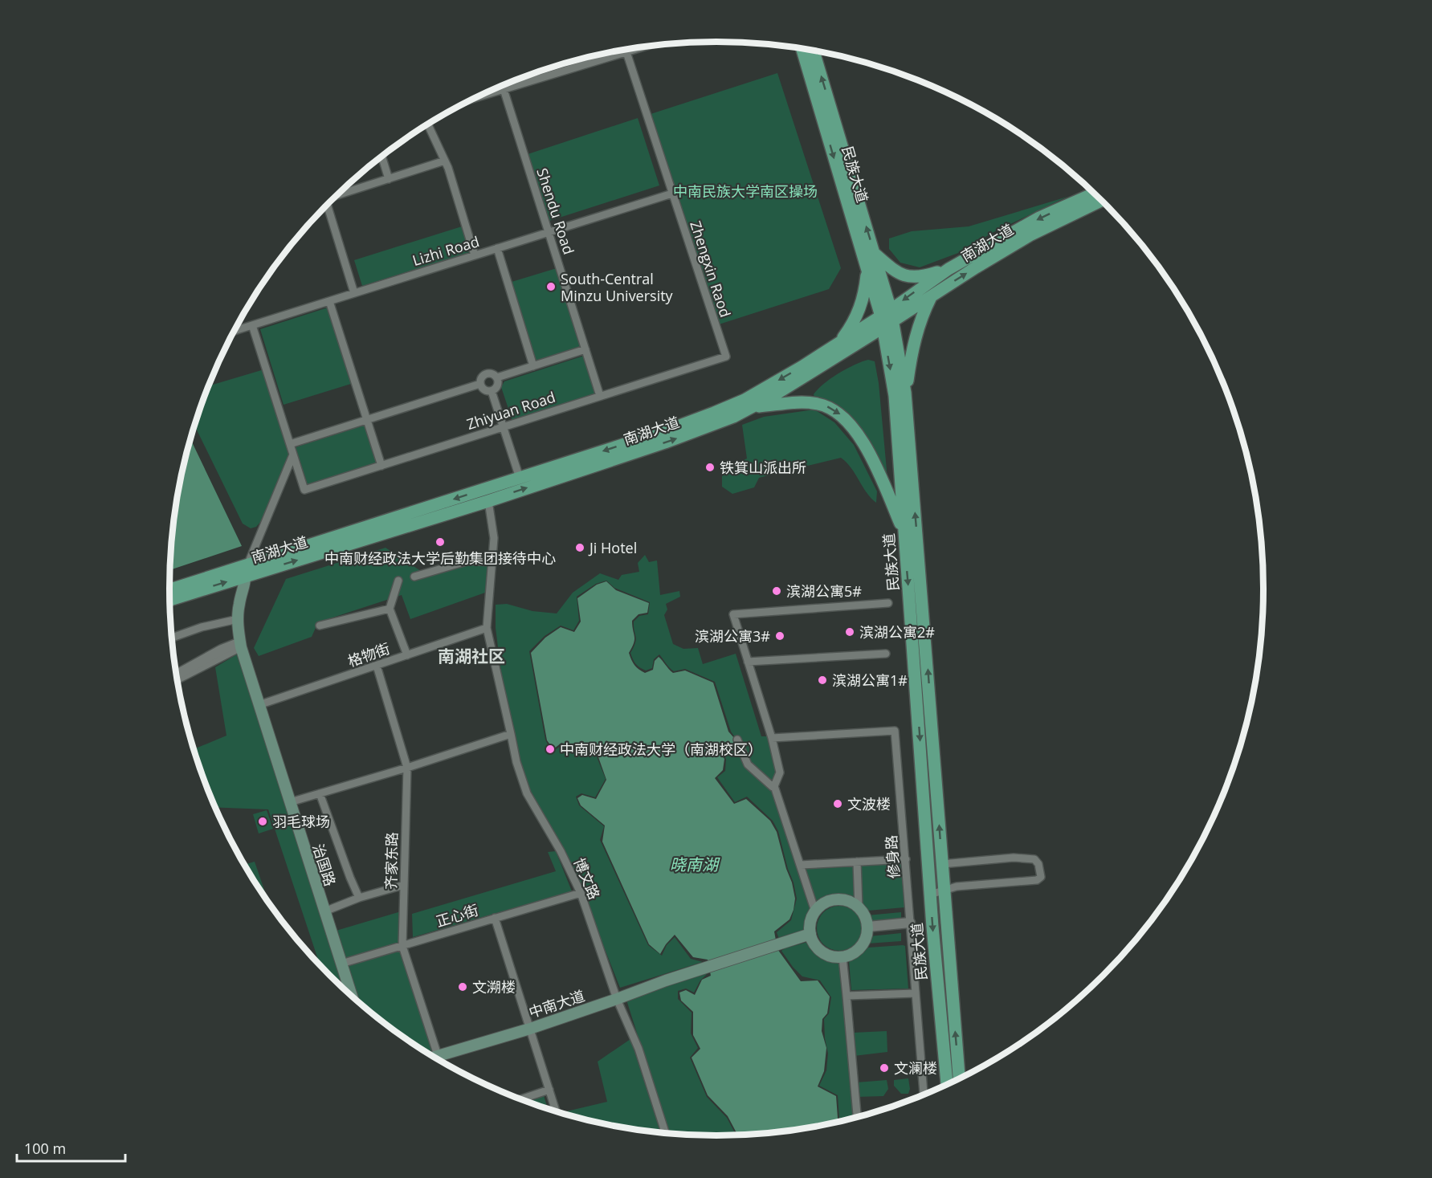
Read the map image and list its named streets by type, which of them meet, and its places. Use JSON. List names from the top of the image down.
{
  "streets": {
    "main road": [
      "民族大道",
      "南湖大道",
      "治国路",
      "中南大道"
    ],
    "street": [
      "Shendu Road",
      "Lizhi Road",
      "Zhengxin Raod",
      "Zhiyuan Road",
      "格物街",
      "修身路",
      "齐家东路",
      "博文路",
      "正心街"
    ]
  },
  "crossings": [
    ["民族大道", "南湖大道"],
    ["Shendu Road", "Lizhi Road"],
    ["Shendu Road", "Zhiyuan Road"],
    ["南湖大道", "治国路"],
    ["南湖大道", "博文路"],
    ["Lizhi Road", "Zhengxin Raod"],
    ["Zhengxin Raod", "Zhiyuan Road"],
    ["格物街", "齐家东路"],
    ["格物街", "治国路"],
    ["格物街", "博文路"],
    ["齐家东路", "正心街"],
    ["齐家东路", "中南大道"],
    ["治国路", "正心街"],
    ["博文路", "正心街"],
    ["博文路", "中南大道"]
  ],
  "districts": ["南湖社区"],
  "water": ["晓南湖"],
  "parks": ["中南民族大学南区操场"],
  "places": [
    "South-Central Minzu University",
    "铁箕山派出所",
    "中南财经政法大学后勤集团接待中心",
    "Ji Hotel",
    "滨湖公寓5#",
    "滨湖公寓2#",
    "滨湖公寓3#",
    "滨湖公寓1#",
    "中南财经政法大学（南湖校区）",
    "文波楼",
    "羽毛球场",
    "文溯楼",
    "文澜楼"
  ],
  "scale_bar": "100 m"
}
